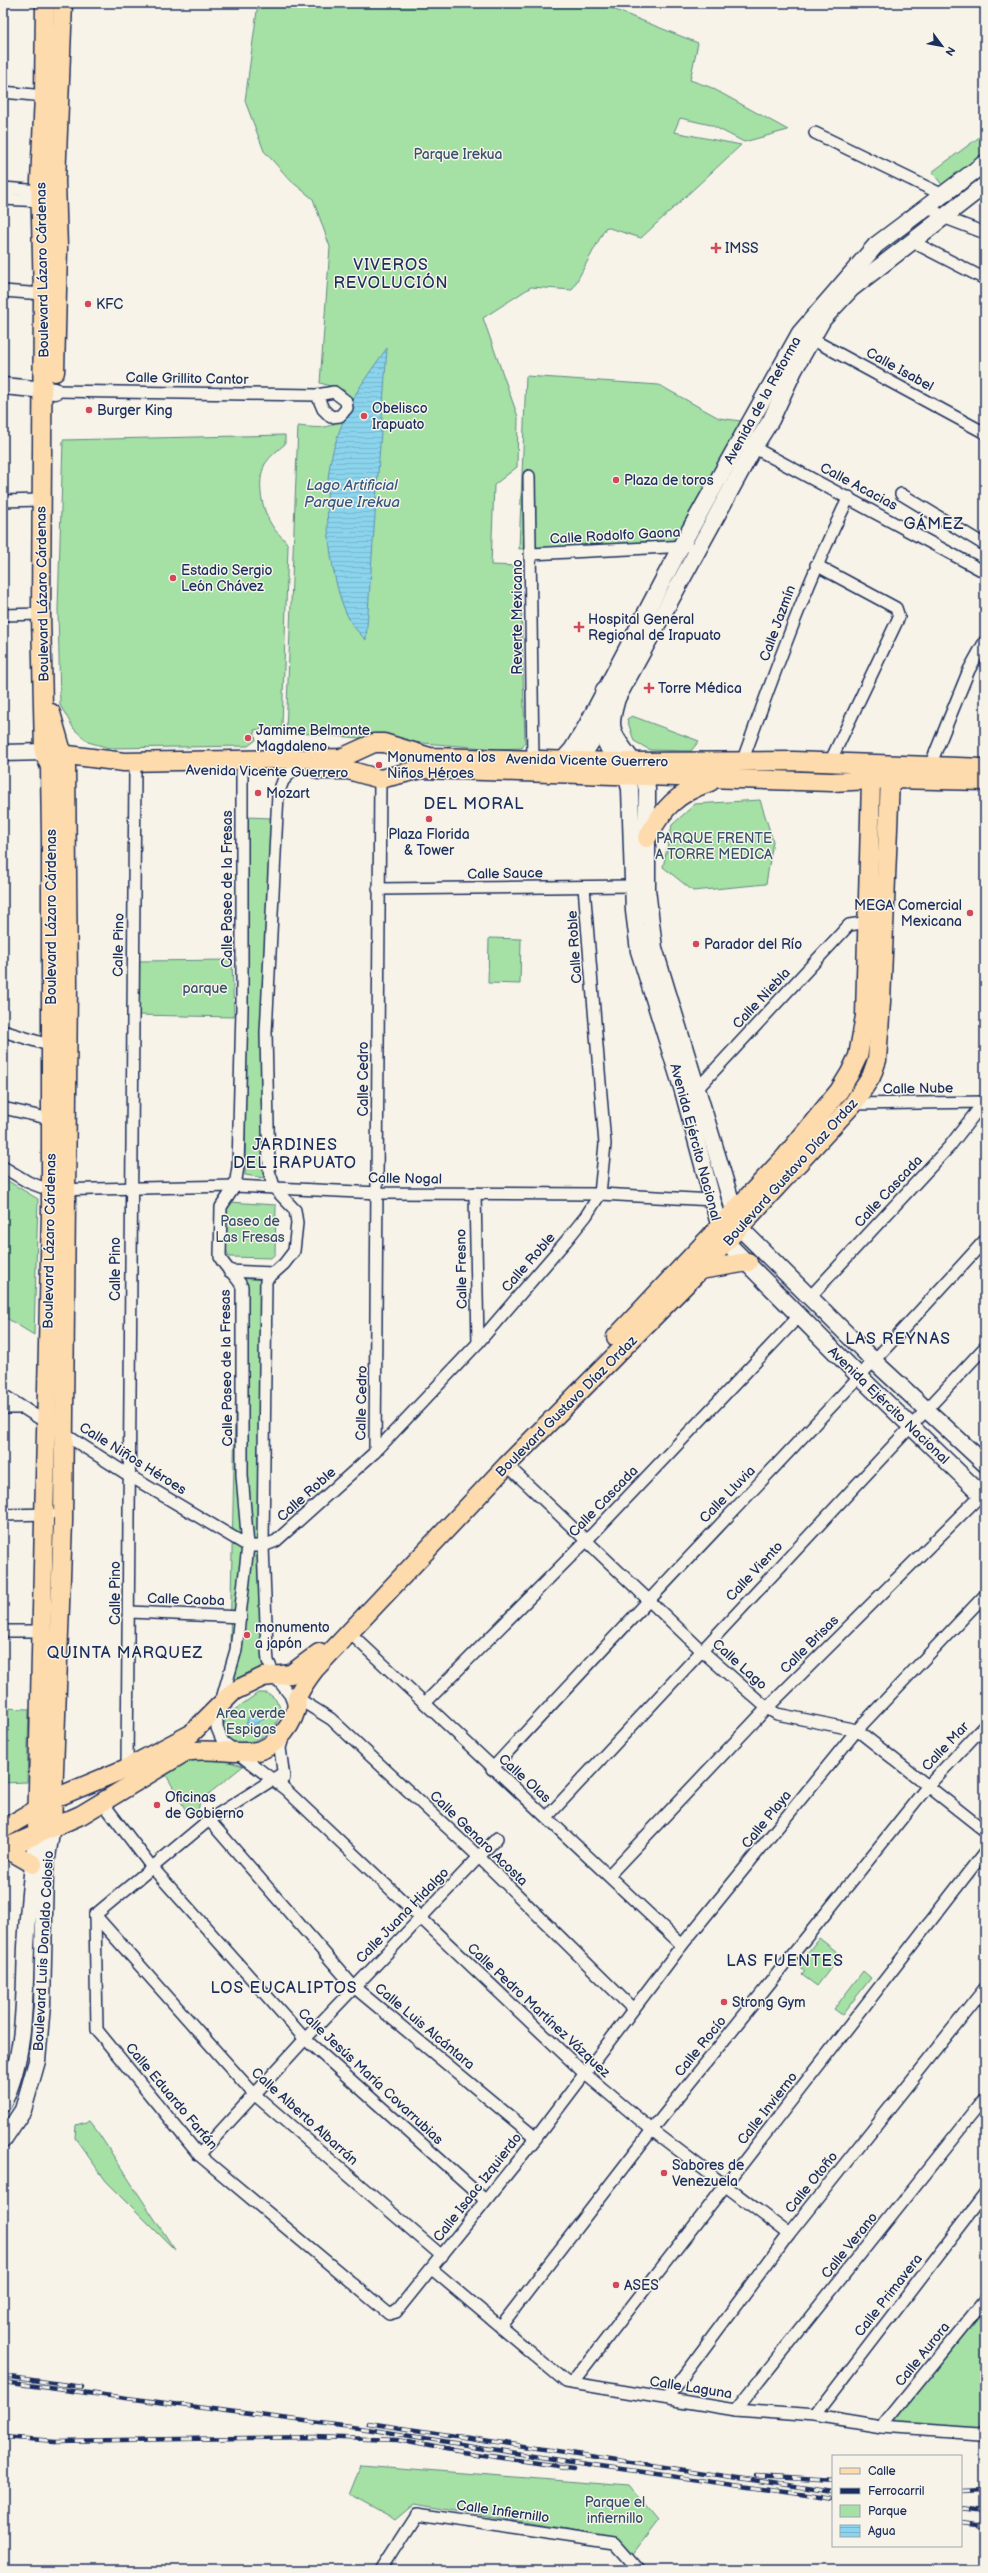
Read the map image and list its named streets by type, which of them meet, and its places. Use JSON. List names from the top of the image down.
{
  "streets": {
    "main road": [
      "Boulevard Lázaro Cárdenas",
      "Avenida de la Reforma",
      "Avenida Vicente Guerrero",
      "Avenida Ejército Nacional",
      "Boulevard Gustavo Díaz Ordaz",
      "Boulevard Luis Donaldo Colosio"
    ],
    "street": [
      "Calle Isabel",
      "Calle Grillito Cantor",
      "Calle Acacias",
      "Calle Rodolfo Gaona",
      "Reverte Mexicano",
      "Calle Jazmín",
      "Calle Sauce",
      "Calle Paseo de la Fresas",
      "Calle Pino",
      "Calle Roble",
      "Calle Niebla",
      "Calle Cedro",
      "Calle Nube",
      "Calle Nogal",
      "Calle Cascada",
      "Calle Fresno",
      "Calle Niños Héroes",
      "Calle Lluvia",
      "Calle Viento",
      "Calle Caoba",
      "Calle Brisas",
      "Calle Lago",
      "Calle Mar",
      "Calle Olas",
      "Calle Playa",
      "Calle Genaro Acosta",
      "Calle Juana Hidalgo",
      "Calle Pedro Martínez Vázquez",
      "Calle Luis Alcántara",
      "Calle Rocío",
      "Calle Jesús María Covarrubias",
      "Calle Eduardo Farfán",
      "Calle Invierno",
      "Calle Alberto Albarrán",
      "Calle Otoño",
      "Calle Isaac Izquierdo",
      "Calle Verano",
      "Calle Primavera",
      "Calle Aurora",
      "Calle Laguna",
      "Calle Infiernillo"
    ]
  },
  "crossings": [
    ["Boulevard Lázaro Cárdenas", "Calle Grillito Cantor"],
    ["Boulevard Lázaro Cárdenas", "Avenida Vicente Guerrero"],
    ["Boulevard Lázaro Cárdenas", "Boulevard Gustavo Díaz Ordaz"],
    ["Boulevard Lázaro Cárdenas", "Calle Nogal"],
    ["Boulevard Lázaro Cárdenas", "Calle Niños Héroes"],
    ["Boulevard Lázaro Cárdenas", "Boulevard Luis Donaldo Colosio"],
    ["Calle Isabel", "Avenida de la Reforma"],
    ["Avenida de la Reforma", "Calle Acacias"],
    ["Avenida de la Reforma", "Calle Rodolfo Gaona"],
    ["Avenida de la Reforma", "Avenida Vicente Guerrero"],
    ["Avenida de la Reforma", "Avenida Ejército Nacional"],
    ["Calle Acacias", "Calle Jazmín"],
    ["Calle Rodolfo Gaona", "Reverte Mexicano"],
    ["Reverte Mexicano", "Avenida Vicente Guerrero"],
    ["Calle Jazmín", "Avenida Vicente Guerrero"],
    ["Avenida Vicente Guerrero", "Calle Paseo de la Fresas"],
    ["Avenida Vicente Guerrero", "Calle Pino"],
    ["Avenida Vicente Guerrero", "Calle Cedro"],
    ["Avenida Vicente Guerrero", "Avenida Ejército Nacional"],
    ["Avenida Vicente Guerrero", "Boulevard Gustavo Díaz Ordaz"],
    ["Calle Sauce", "Calle Roble"],
    ["Calle Sauce", "Calle Cedro"],
    ["Calle Sauce", "Avenida Ejército Nacional"],
    ["Calle Paseo de la Fresas", "Calle Roble"],
    ["Calle Paseo de la Fresas", "Boulevard Gustavo Díaz Ordaz"],
    ["Calle Paseo de la Fresas", "Calle Nogal"],
    ["Calle Paseo de la Fresas", "Calle Niños Héroes"],
    ["Calle Paseo de la Fresas", "Calle Caoba"],
    ["Calle Paseo de la Fresas", "Calle Genaro Acosta"],
    ["Calle Paseo de la Fresas", "Calle Pedro Martínez Vázquez"],
    ["Calle Pino", "Boulevard Gustavo Díaz Ordaz"],
    ["Calle Pino", "Calle Nogal"],
    ["Calle Pino", "Calle Niños Héroes"],
    ["Calle Pino", "Calle Caoba"],
    ["Calle Roble", "Calle Cedro"],
    ["Calle Roble", "Calle Nogal"],
    ["Calle Roble", "Calle Fresno"],
    ["Calle Roble", "Calle Niños Héroes"],
    ["Calle Niebla", "Avenida Ejército Nacional"],
    ["Calle Niebla", "Boulevard Gustavo Díaz Ordaz"],
    ["Calle Cedro", "Calle Nogal"],
    ["Calle Nube", "Boulevard Gustavo Díaz Ordaz"],
    ["Calle Nube", "Calle Cascada"],
    ["Avenida Ejército Nacional", "Boulevard Gustavo Díaz Ordaz"],
    ["Avenida Ejército Nacional", "Calle Nogal"],
    ["Avenida Ejército Nacional", "Calle Cascada"],
    ["Avenida Ejército Nacional", "Calle Lluvia"],
    ["Avenida Ejército Nacional", "Calle Viento"],
    ["Avenida Ejército Nacional", "Calle Brisas"],
    ["Boulevard Gustavo Díaz Ordaz", "Calle Lago"],
    ["Boulevard Gustavo Díaz Ordaz", "Calle Olas"],
    ["Boulevard Gustavo Díaz Ordaz", "Calle Genaro Acosta"],
    ["Boulevard Gustavo Díaz Ordaz", "Boulevard Luis Donaldo Colosio"],
    ["Boulevard Gustavo Díaz Ordaz", "Calle Pedro Martínez Vázquez"],
    ["Boulevard Gustavo Díaz Ordaz", "Calle Jesús María Covarrubias"],
    ["Calle Nogal", "Calle Fresno"],
    ["Calle Cascada", "Calle Lago"],
    ["Calle Cascada", "Calle Olas"],
    ["Calle Lluvia", "Calle Lago"],
    ["Calle Lluvia", "Calle Olas"],
    ["Calle Viento", "Calle Lago"],
    ["Calle Viento", "Calle Olas"],
    ["Calle Brisas", "Calle Lago"],
    ["Calle Brisas", "Calle Olas"],
    ["Calle Lago", "Calle Mar"],
    ["Calle Lago", "Calle Playa"],
    ["Calle Lago", "Calle Rocío"],
    ["Calle Mar", "Calle Rocío"],
    ["Calle Olas", "Calle Playa"],
    ["Calle Playa", "Calle Genaro Acosta"],
    ["Calle Playa", "Calle Pedro Martínez Vázquez"],
    ["Calle Playa", "Calle Isaac Izquierdo"],
    ["Calle Genaro Acosta", "Calle Juana Hidalgo"],
    ["Calle Genaro Acosta", "Calle Pedro Martínez Vázquez"],
    ["Calle Juana Hidalgo", "Calle Pedro Martínez Vázquez"],
    ["Calle Juana Hidalgo", "Calle Luis Alcántara"],
    ["Calle Juana Hidalgo", "Calle Jesús María Covarrubias"],
    ["Calle Juana Hidalgo", "Calle Eduardo Farfán"],
    ["Calle Juana Hidalgo", "Calle Alberto Albarrán"],
    ["Calle Pedro Martínez Vázquez", "Calle Rocío"],
    ["Calle Pedro Martínez Vázquez", "Calle Invierno"],
    ["Calle Pedro Martínez Vázquez", "Calle Otoño"],
    ["Calle Pedro Martínez Vázquez", "Calle Isaac Izquierdo"],
    ["Calle Luis Alcántara", "Calle Isaac Izquierdo"],
    ["Calle Rocío", "Calle Laguna"],
    ["Calle Jesús María Covarrubias", "Calle Isaac Izquierdo"],
    ["Calle Eduardo Farfán", "Calle Alberto Albarrán"],
    ["Calle Eduardo Farfán", "Calle Isaac Izquierdo"],
    ["Calle Invierno", "Calle Laguna"],
    ["Calle Alberto Albarrán", "Calle Isaac Izquierdo"],
    ["Calle Otoño", "Calle Laguna"],
    ["Calle Isaac Izquierdo", "Calle Laguna"],
    ["Calle Verano", "Calle Laguna"],
    ["Calle Primavera", "Calle Laguna"],
    ["Calle Aurora", "Calle Laguna"]
  ],
  "districts": [
    "VIVEROS REVOLUCIÓN",
    "GÁMEZ",
    "DEL MORAL",
    "JARDINES DEL IRAPUATO",
    "LAS REYNAS",
    "QUINTA MARQUEZ",
    "LAS FUENTES",
    "LOS EUCALIPTOS"
  ],
  "water": ["Lago Artificial Parque Irekua"],
  "parks": [
    "Parque Irekua",
    "PARQUE FRENTE A TORRE MEDICA",
    "parque",
    "Paseo de Las Fresas",
    "Area verde Espigas",
    "Parque el infiernillo"
  ],
  "places": {
    "health": ["IMSS", "Hospital General Regional de Irapuato", "Torre Médica"],
    "other": [
      "KFC",
      "Burger King",
      "Obelisco Irapuato",
      "Plaza de toros",
      "Estadio Sergio León Chávez",
      "Jamime Belmonte Magdaleno",
      "Monumento a los Niños Héroes",
      "Mozart",
      "Plaza Florida & Tower",
      "MEGA Comercial Mexicana",
      "Parador del Río",
      "monumento a japón",
      "Oficinas de Gobierno",
      "Strong Gym",
      "Sabores de Venezuela",
      "ASES"
    ]
  },
  "legend": [
    "Calle",
    "Ferrocarril",
    "Parque",
    "Agua"
  ],
  "north": "bottom right"
}
